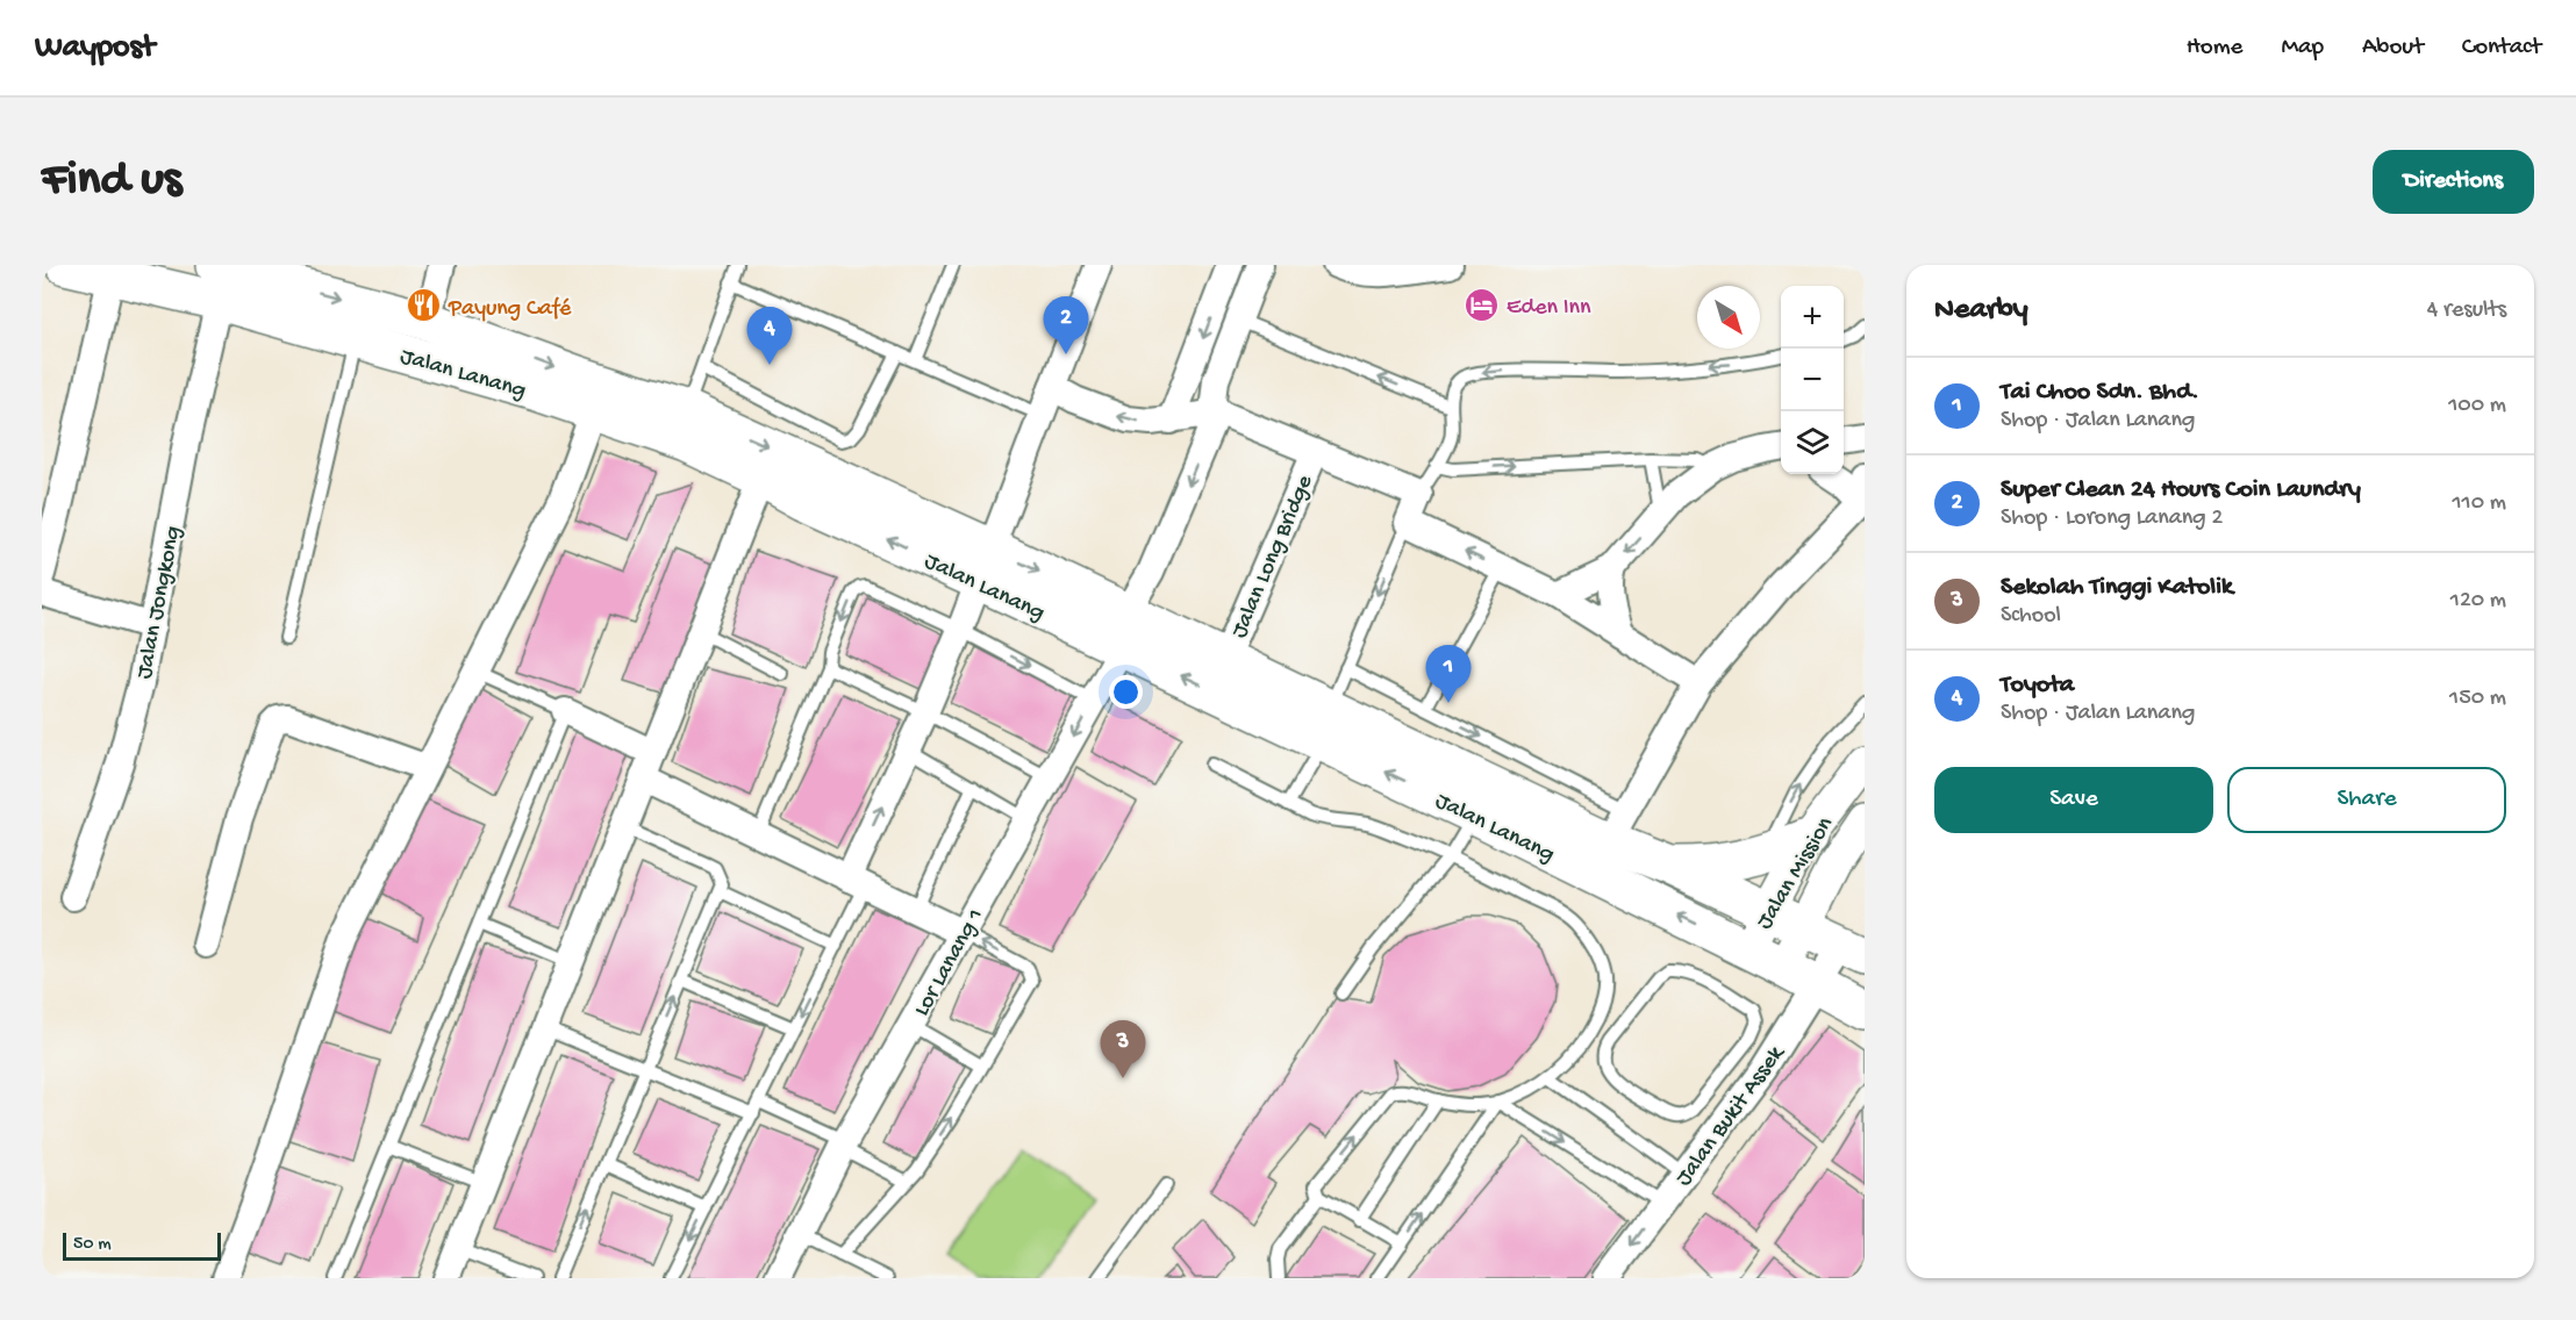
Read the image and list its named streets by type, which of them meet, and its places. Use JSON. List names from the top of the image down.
{
  "streets": {
    "main road": ["Jalan Lanang"],
    "street": [
      "Jalan Long Bridge",
      "Jalan Jongkong",
      "Jalan Mission",
      "Lor Lanang 1",
      "Jalan Bukit Assek"
    ]
  },
  "crossings": [
    ["Jalan Lanang", "Jalan Long Bridge"],
    ["Jalan Lanang", "Jalan Jongkong"],
    ["Jalan Lanang", "Jalan Mission"],
    ["Jalan Lanang", "Lor Lanang 1"],
    ["Jalan Lanang", "Jalan Bukit Assek"]
  ],
  "places": {
    "hotel": ["Eden Inn"],
    "restaurant": ["Payung Café"]
  },
  "scale_bar": "50 m",
  "north": "bottom right",
  "page": {
    "header": "Waypost",
    "nav": [
      "Home",
      "Map",
      "About",
      "Contact"
    ],
    "buttons": [
      "Directions",
      ["Save", "Share"]
    ],
    "title": "Find us",
    "heading": ["Nearby", "4 results"],
    "map_buttons": ["+", "−"],
    "pins": [
      "2",
      "4",
      "1",
      "3"
    ],
    "list": [
      {
        "mark": "1",
        "name": "Tai Choo Sdn. Bhd.",
        "note": "Shop · Jalan Lanang",
        "value": "100 m"
      },
      {
        "mark": "2",
        "name": "Super Clean 24 Hours Coin Laundry",
        "note": "Shop · Lorong Lanang 2",
        "value": "110 m"
      },
      {
        "mark": "3",
        "name": "Sekolah Tinggi Katolik",
        "note": "School",
        "value": "120 m"
      },
      {
        "mark": "4",
        "name": "Toyota",
        "note": "Shop · Jalan Lanang",
        "value": "150 m"
      }
    ],
    "scale": "50 m"
  }
}
